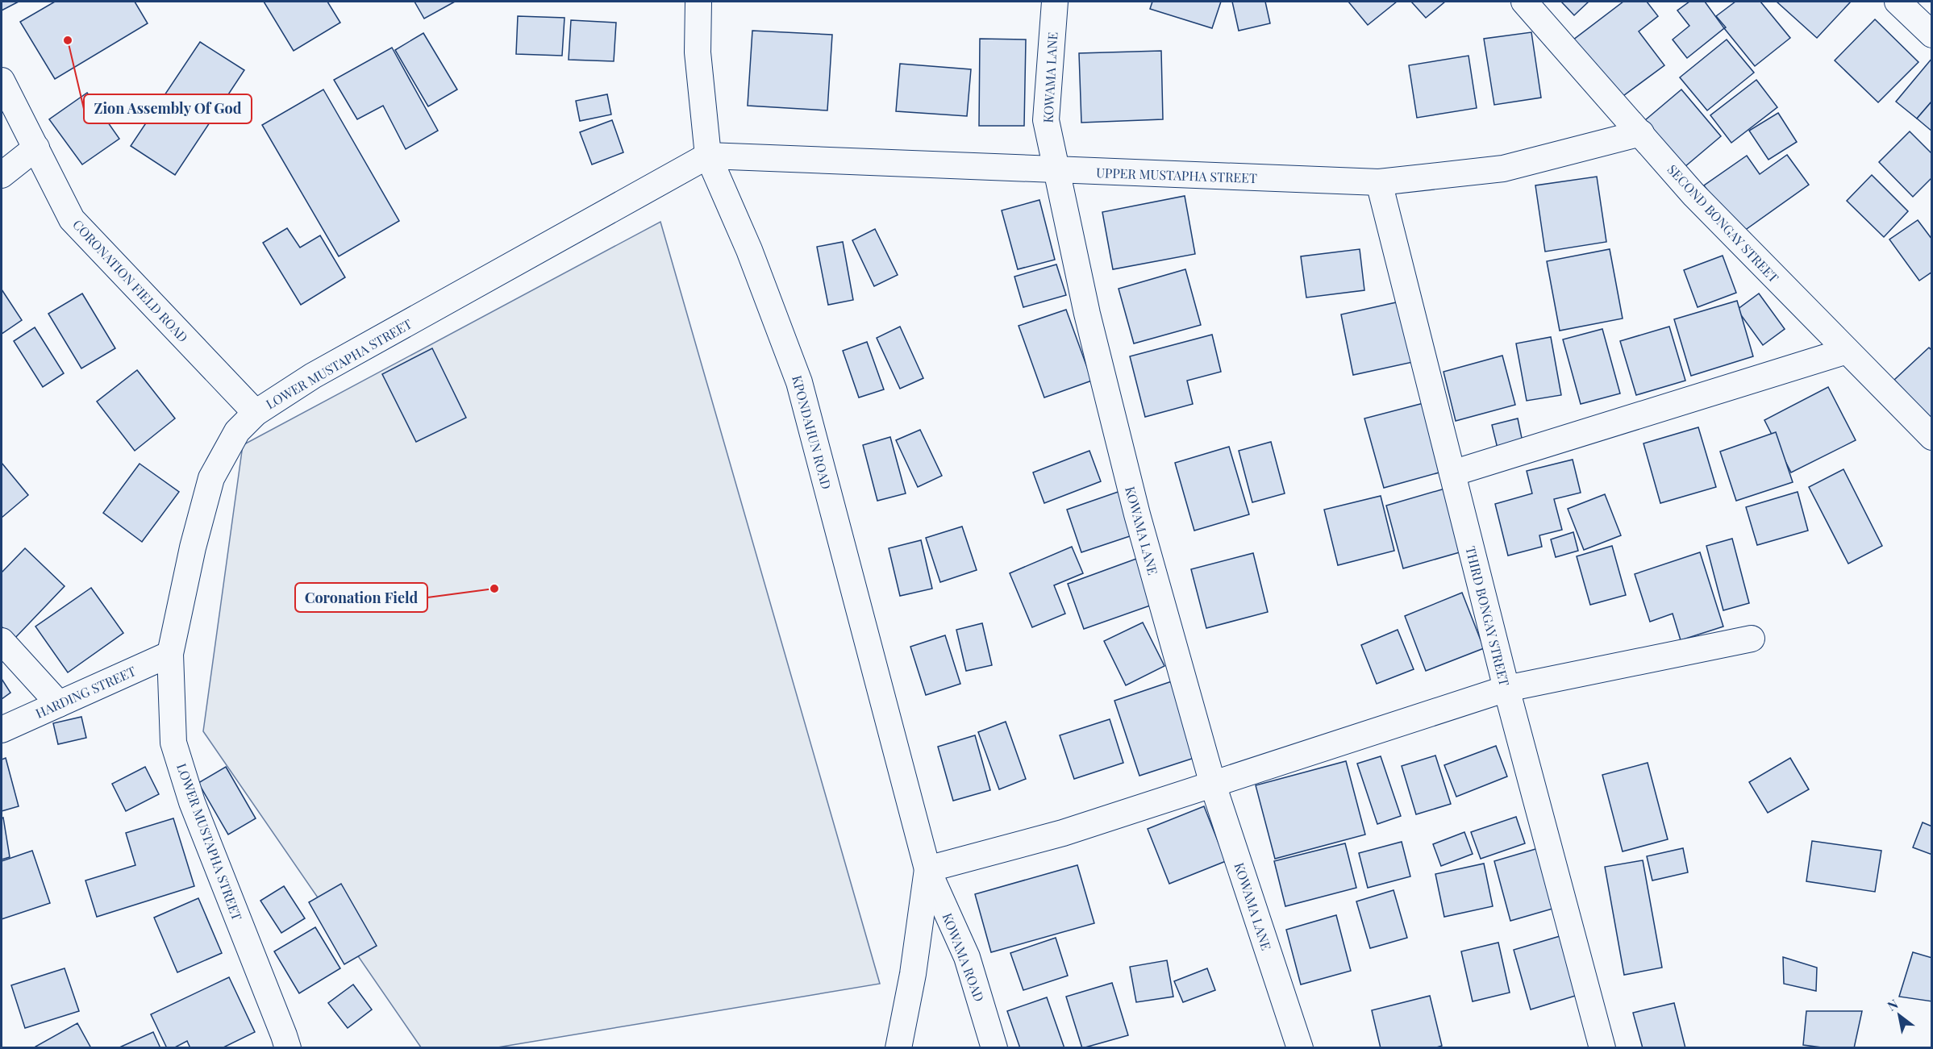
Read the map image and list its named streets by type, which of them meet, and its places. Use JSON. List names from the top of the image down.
{
  "streets": {
    "street": [
      "KOWAMA LANE",
      "UPPER MUSTAPHA STREET",
      "SECOND BONGAY STREET",
      "CORONATION FIELD ROAD",
      "LOWER MUSTAPHA STREET",
      "KPONDAHUN ROAD",
      "THIRD BONGAY STREET",
      "HARDING STREET",
      "KOWAMA ROAD"
    ]
  },
  "crossings": [
    ["KOWAMA LANE", "UPPER MUSTAPHA STREET"],
    ["UPPER MUSTAPHA STREET", "SECOND BONGAY STREET"],
    ["UPPER MUSTAPHA STREET", "LOWER MUSTAPHA STREET"],
    ["UPPER MUSTAPHA STREET", "KPONDAHUN ROAD"],
    ["UPPER MUSTAPHA STREET", "THIRD BONGAY STREET"],
    ["CORONATION FIELD ROAD", "LOWER MUSTAPHA STREET"],
    ["LOWER MUSTAPHA STREET", "KPONDAHUN ROAD"],
    ["LOWER MUSTAPHA STREET", "HARDING STREET"],
    ["KPONDAHUN ROAD", "KOWAMA ROAD"]
  ],
  "places": ["Zion Assembly Of God", "Coronation Field"],
  "north": "top left"
}
